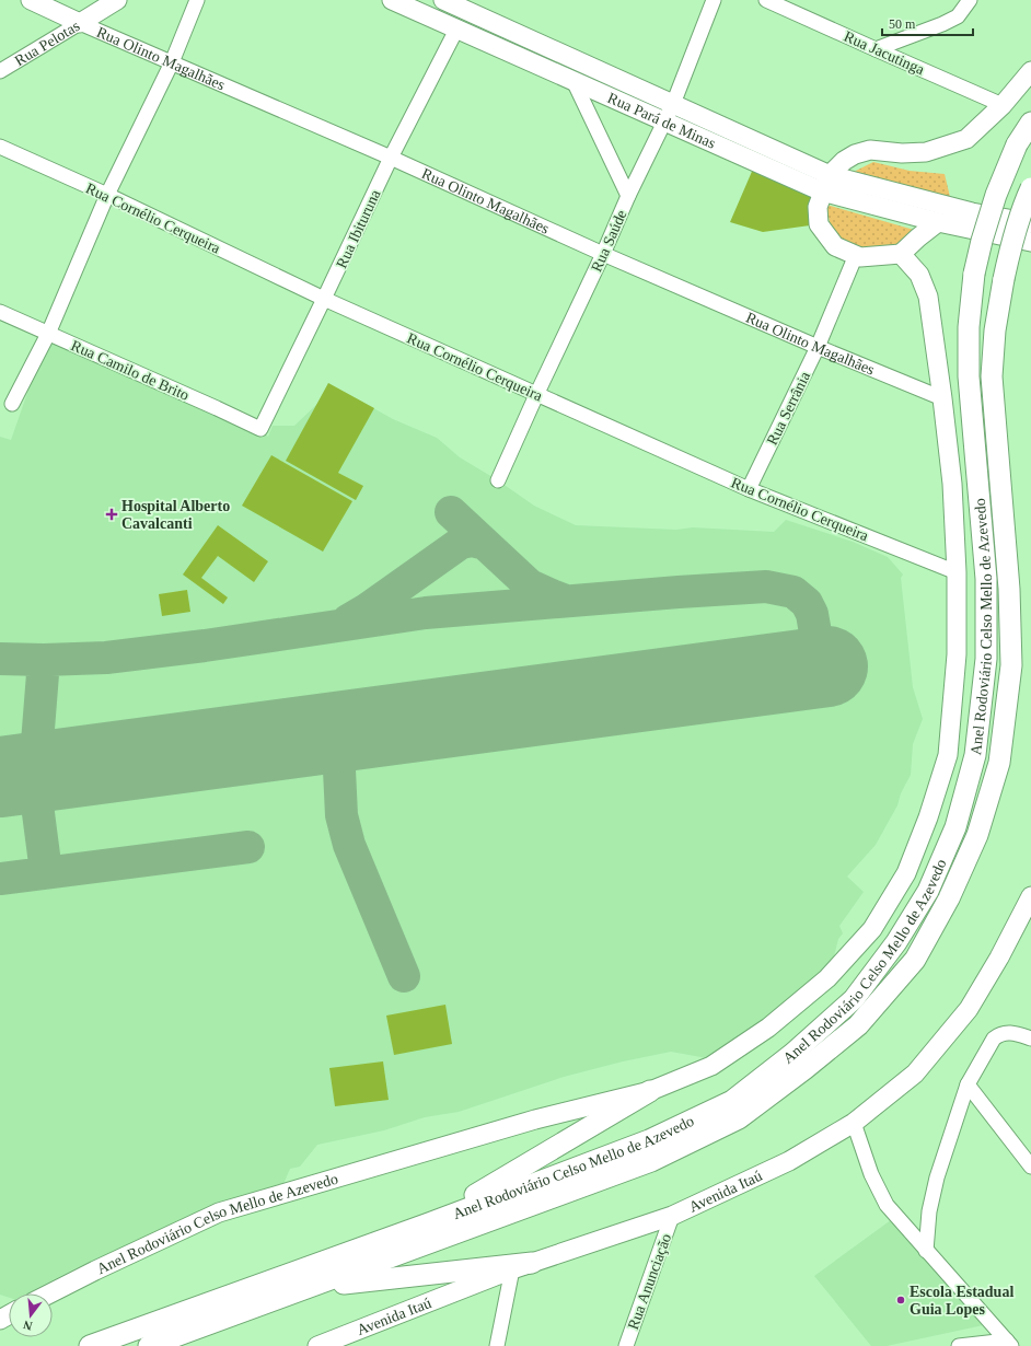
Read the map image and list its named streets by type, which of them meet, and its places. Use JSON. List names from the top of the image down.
{
  "streets": {
    "highway": ["Anel Rodoviário Celso Mello de Azevedo"],
    "main road": [
      "Rua Pelotas",
      "Rua Olinto Magalhães",
      "Rua Pará de Minas",
      "Avenida Itaú"
    ],
    "street": [
      "Rua Jacutinga",
      "Rua Cornélio Cerqueira",
      "Rua Ibituruna",
      "Rua Saúde",
      "Rua Camilo de Brito",
      "Rua Serrânia",
      "Rua Anunciação"
    ]
  },
  "crossings": [
    ["Rua Pelotas", "Rua Olinto Magalhães"],
    ["Rua Olinto Magalhães", "Rua Ibituruna"],
    ["Rua Olinto Magalhães", "Rua Saúde"],
    ["Rua Olinto Magalhães", "Rua Serrânia"],
    ["Rua Olinto Magalhães", "Anel Rodoviário Celso Mello de Azevedo"],
    ["Rua Pará de Minas", "Rua Ibituruna"],
    ["Rua Pará de Minas", "Rua Saúde"],
    ["Rua Cornélio Cerqueira", "Rua Ibituruna"],
    ["Rua Cornélio Cerqueira", "Rua Saúde"],
    ["Rua Cornélio Cerqueira", "Rua Serrânia"],
    ["Rua Cornélio Cerqueira", "Anel Rodoviário Celso Mello de Azevedo"],
    ["Rua Ibituruna", "Rua Camilo de Brito"],
    ["Avenida Itaú", "Rua Anunciação"]
  ],
  "places": {
    "health": ["Hospital Alberto Cavalcanti"],
    "other": ["Escola Estadual Guia Lopes"]
  },
  "scale_bar": "50 m",
  "north": "bottom"
}
